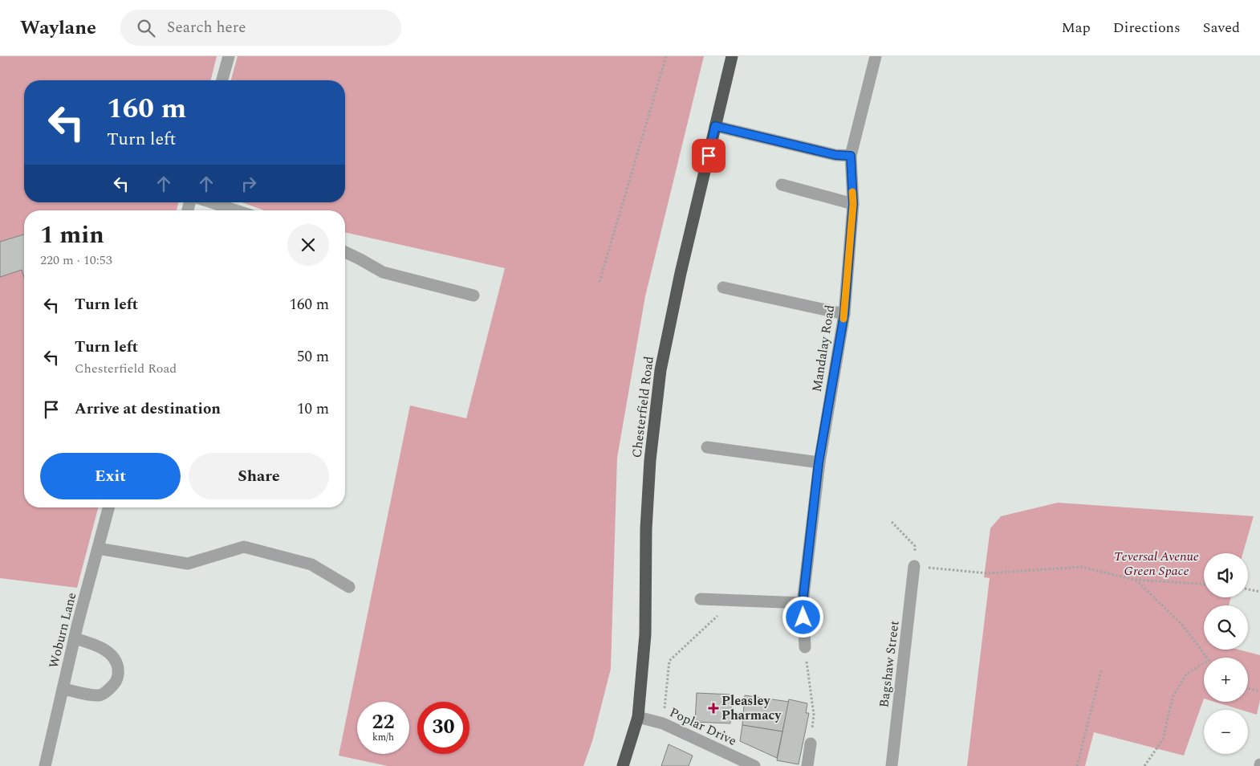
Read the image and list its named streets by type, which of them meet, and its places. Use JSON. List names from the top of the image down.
{
  "streets": {
    "highway": ["Chesterfield Road"],
    "street": [
      "Mandalay Road",
      "Woburn Lane",
      "Bagshaw Street",
      "Poplar Drive"
    ]
  },
  "crossings": [
    ["Chesterfield Road", "Poplar Drive"]
  ],
  "parks": ["Teversal Avenue Green Space"],
  "places": {
    "health": ["Pleasley Pharmacy"]
  },
  "page": {
    "header": "Waylane",
    "search": "Search here",
    "nav": ["Map", "Directions", "Saved"],
    "turn": ["160 m", "Turn left"],
    "heading": ["1 min", "220 m · 10:53"],
    "list": [
      {
        "name": "Turn left",
        "value": "160 m"
      },
      {
        "name": "Turn left",
        "note": "Chesterfield Road",
        "value": "50 m"
      },
      {
        "name": "Arrive at destination",
        "value": "10 m"
      }
    ],
    "buttons": ["Exit", "Share"],
    "map_buttons": ["+", "−"],
    "speed": "22 km/h",
    "limit": "30"
  }
}
